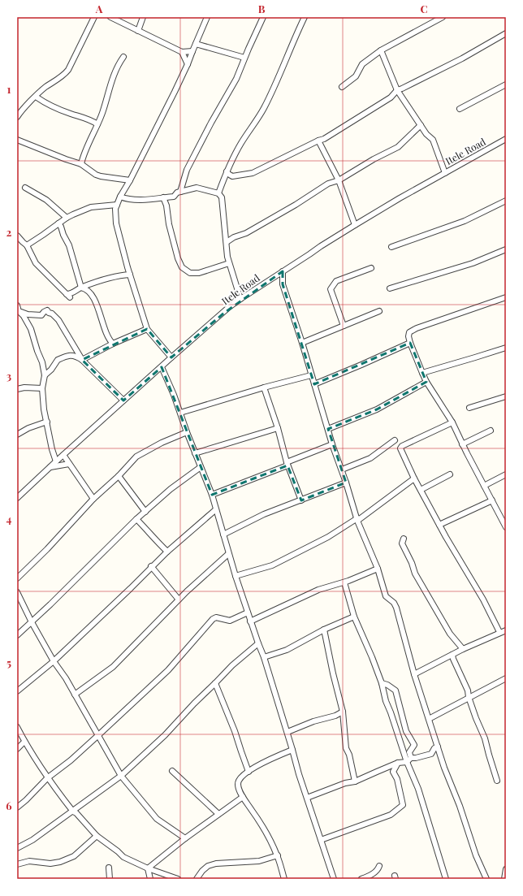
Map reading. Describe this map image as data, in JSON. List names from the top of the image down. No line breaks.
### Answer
{"streets":{"street":["Itele Road"]},"grid":{"columns":["A","B","C"],"rows":["1","2","3","4","5","6"]}}
